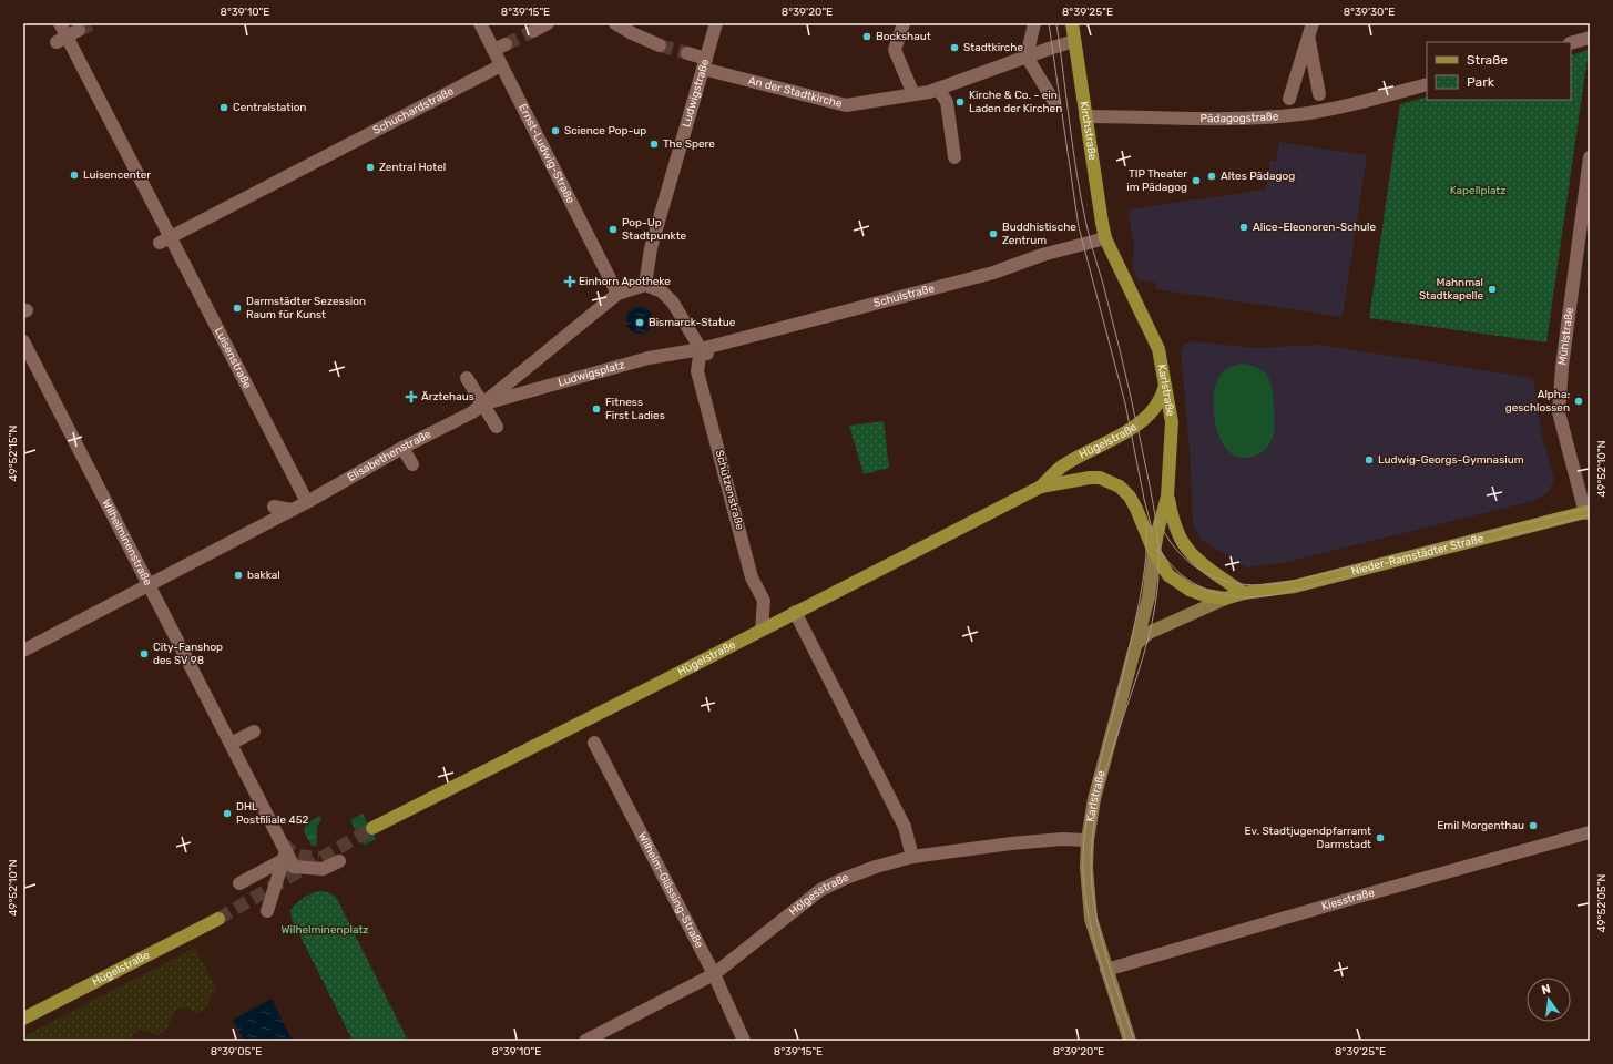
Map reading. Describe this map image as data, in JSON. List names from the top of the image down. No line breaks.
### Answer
{"streets":{"main road":["Kirchstraße","Karlstraße","Hügelstraße","Nieder-Ramstädter Straße"],"street":["An der Stadtkirche","Ludwigstraße","Schuchardstraße","Pädagogstraße","Ernst-Ludwig-Straße","Schulstraße","Mühlstraße","Luisenstraße","Ludwigsplatz","Elisabethenstraße","Schützenstraße","Wilhelminenstraße","Wilhelm-Glässing-Straße","Hölgesstraße","Kiesstraße"]},"crossings":[["An der Stadtkirche","Ludwigstraße"],["An der Stadtkirche","Kirchstraße"],["Ludwigstraße","Ludwigsplatz"],["Schuchardstraße","Ernst-Ludwig-Straße"],["Schuchardstraße","Luisenstraße"],["Pädagogstraße","Kirchstraße"],["Kirchstraße","Schulstraße"],["Kirchstraße","Karlstraße"],["Ernst-Ludwig-Straße","Ludwigsplatz"],["Schulstraße","Ludwigsplatz"],["Schulstraße","Karlstraße"],["Schulstraße","Schützenstraße"],["Mühlstraße","Nieder-Ramstädter Straße"],["Luisenstraße","Elisabethenstraße"],["Ludwigsplatz","Elisabethenstraße"],["Ludwigsplatz","Schützenstraße"],["Karlstraße","Hügelstraße"],["Karlstraße","Nieder-Ramstädter Straße"],["Karlstraße","Hölgesstraße"],["Karlstraße","Kiesstraße"],["Hügelstraße","Schützenstraße"],["Elisabethenstraße","Wilhelminenstraße"],["Wilhelm-Glässing-Straße","Hölgesstraße"]],"parks":["Kapellplatz","Wilhelminenplatz"],"places":{"other":["Bockshaut","Stadtkirche","Kirche & Co. - ein Laden der Kirchen","Centralstation","Science Pop-up","The Spere","Zentral Hotel","Luisencenter","Altes Pädagog","TIP Theater im Pädagog","Alice-Eleonoren-Schule","Pop-Up Stadtpunkte","Buddhistische Zentrum","Mahnmal Stadtkapelle","Darmstädter Sezession Raum für Kunst","Bismarck-Statue","Alpha: geschlossen","Fitness First Ladies","Ludwig-Georgs-Gymnasium","bakkal","City-Fanshop des SV 98","DHL Postfiliale 452","Emil Morgenthau","Ev. Stadtjugendpfarramt Darmstadt"],"health":["Einhorn Apotheke","Ärztehaus"]},"legend":["Straße","Park"],"north":"top","coordinates":["8°39'10\"E","8°39'15\"E","8°39'20\"E","8°39'25\"E","8°39'30\"E","49°52'15\"N","49°52'10\"N","49°52'05\"N","8°39'05\"E"]}
